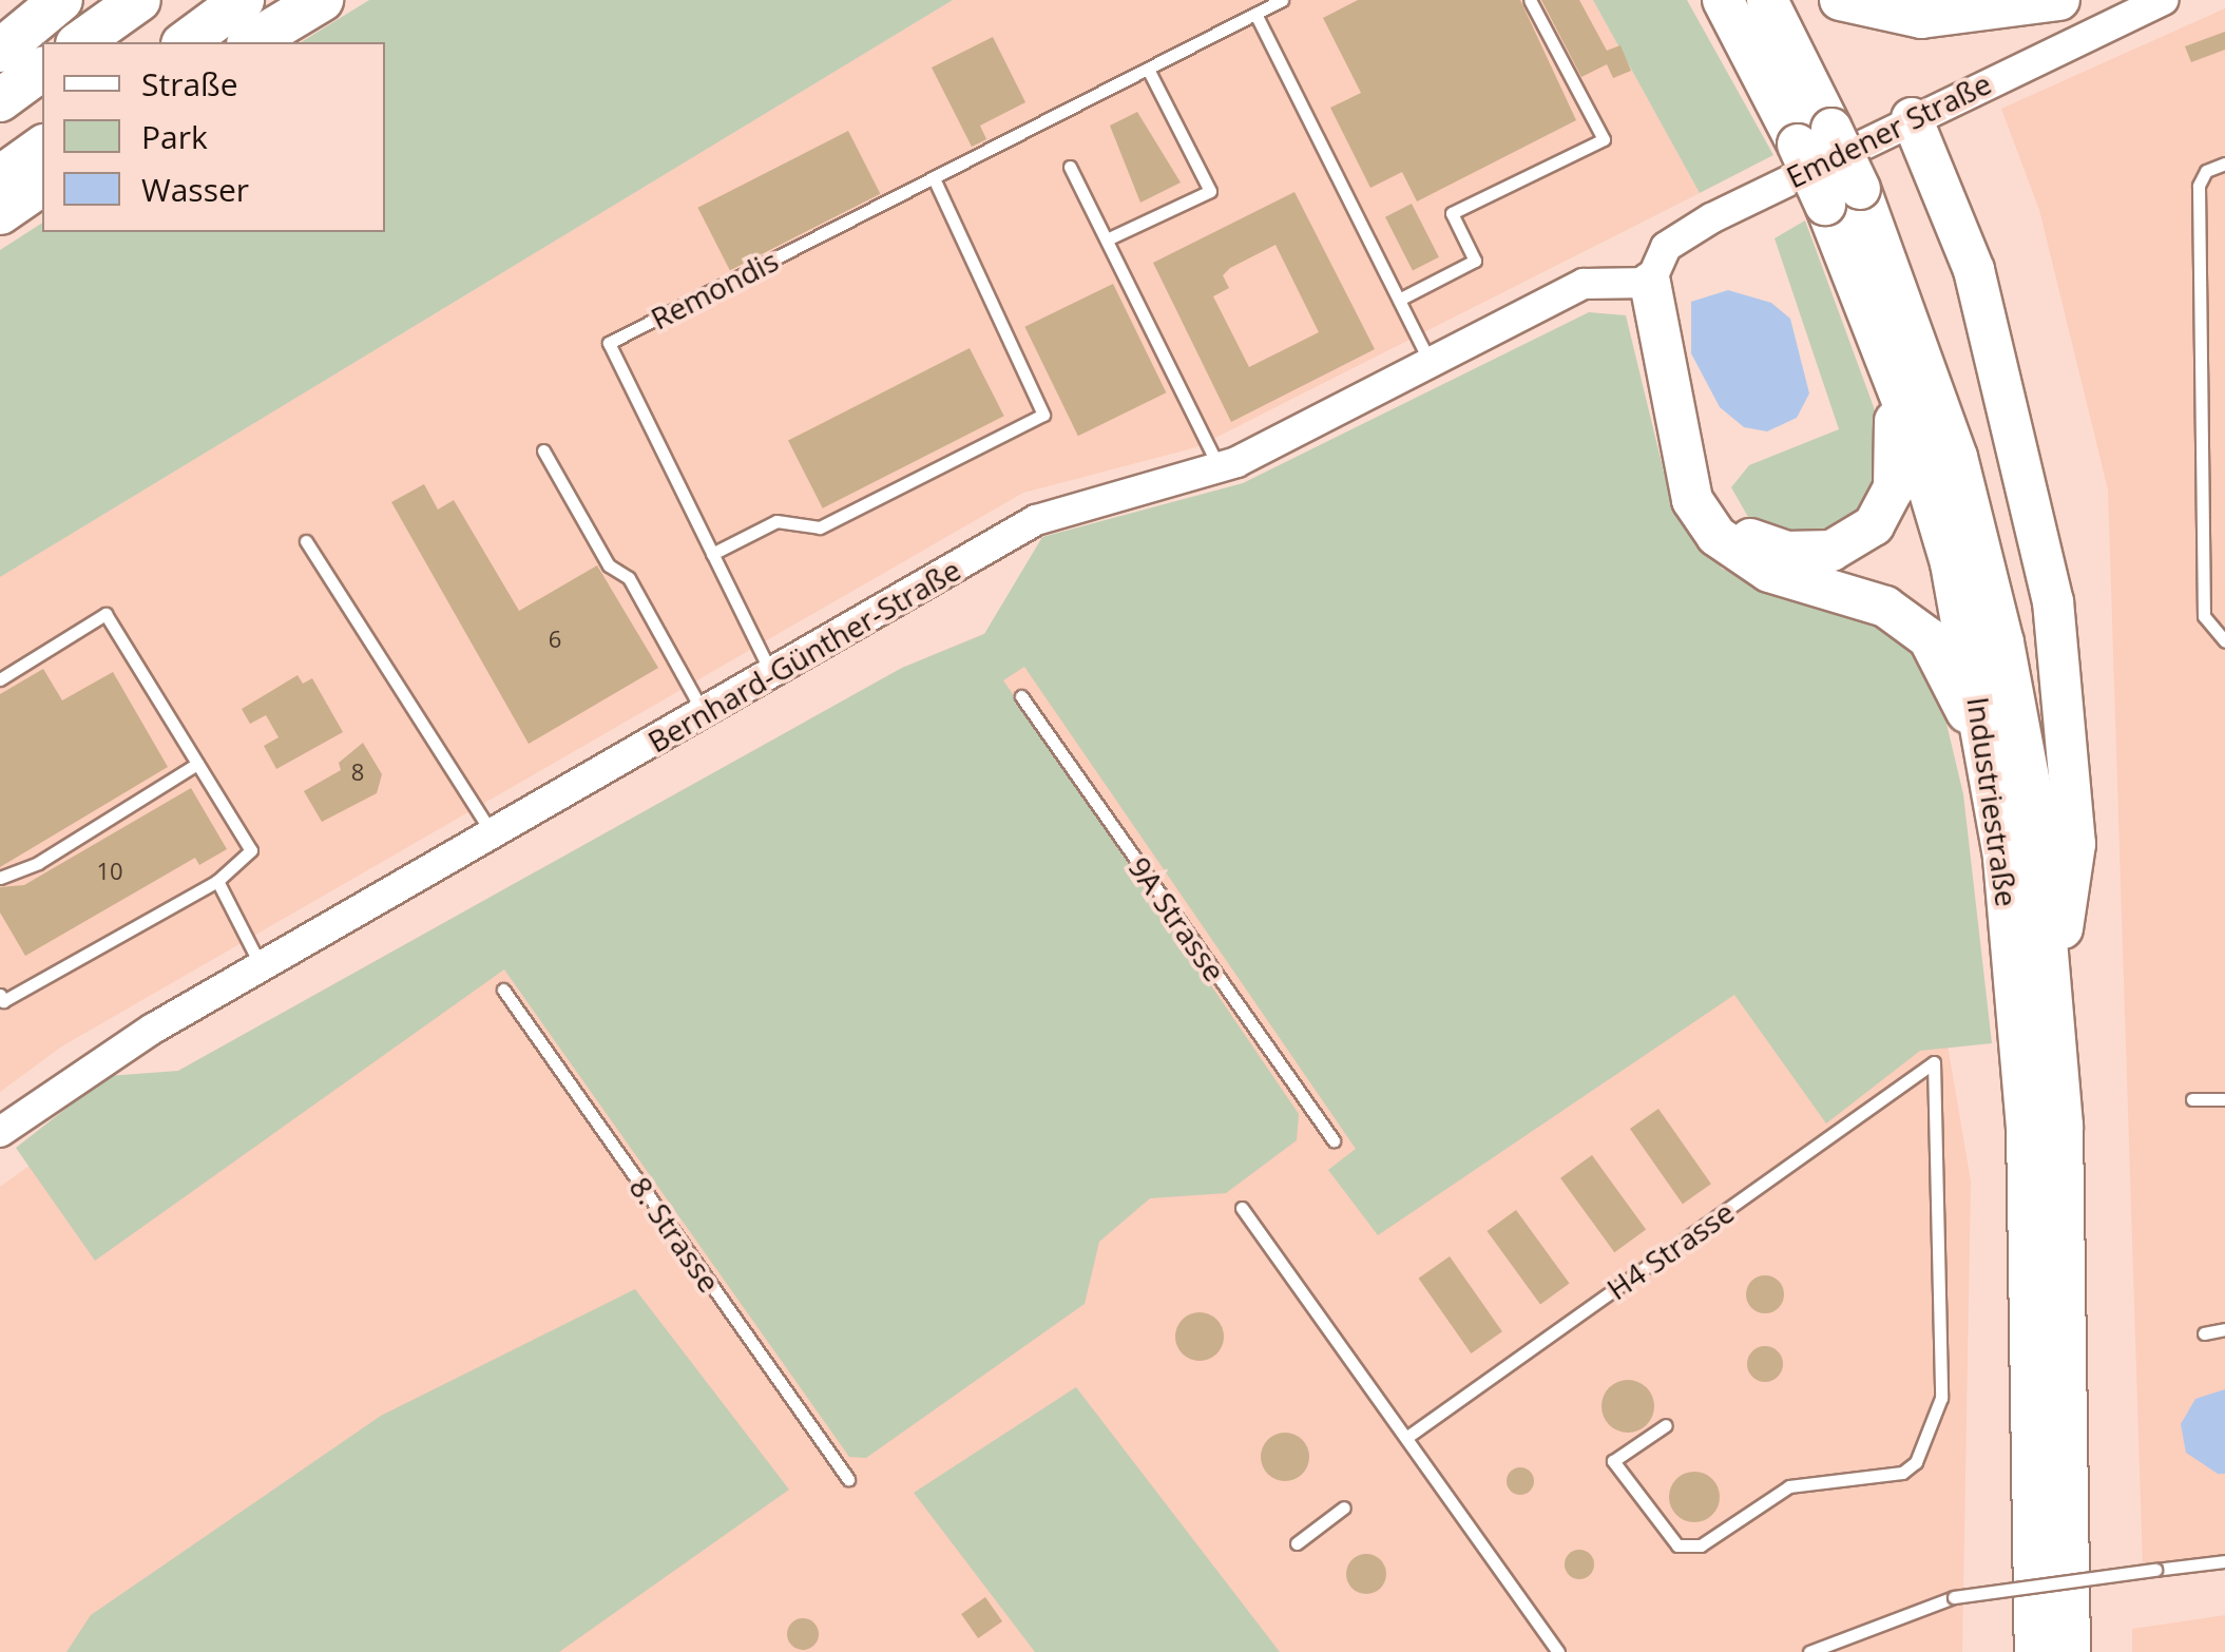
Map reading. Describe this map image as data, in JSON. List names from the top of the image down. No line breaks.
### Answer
{"streets":{"highway":["Industriestraße"],"street":["Emdener Straße","Bernhard-Günther-Straße"],"lane":["Remondis","9A Strasse","8. Strasse","H4 Strasse"]},"crossings":[["Emdener Straße","Bernhard-Günther-Straße"],["Remondis","Bernhard-Günther-Straße"]],"house_numbers":["6","8","10"],"legend":["Straße","Park","Wasser"]}
